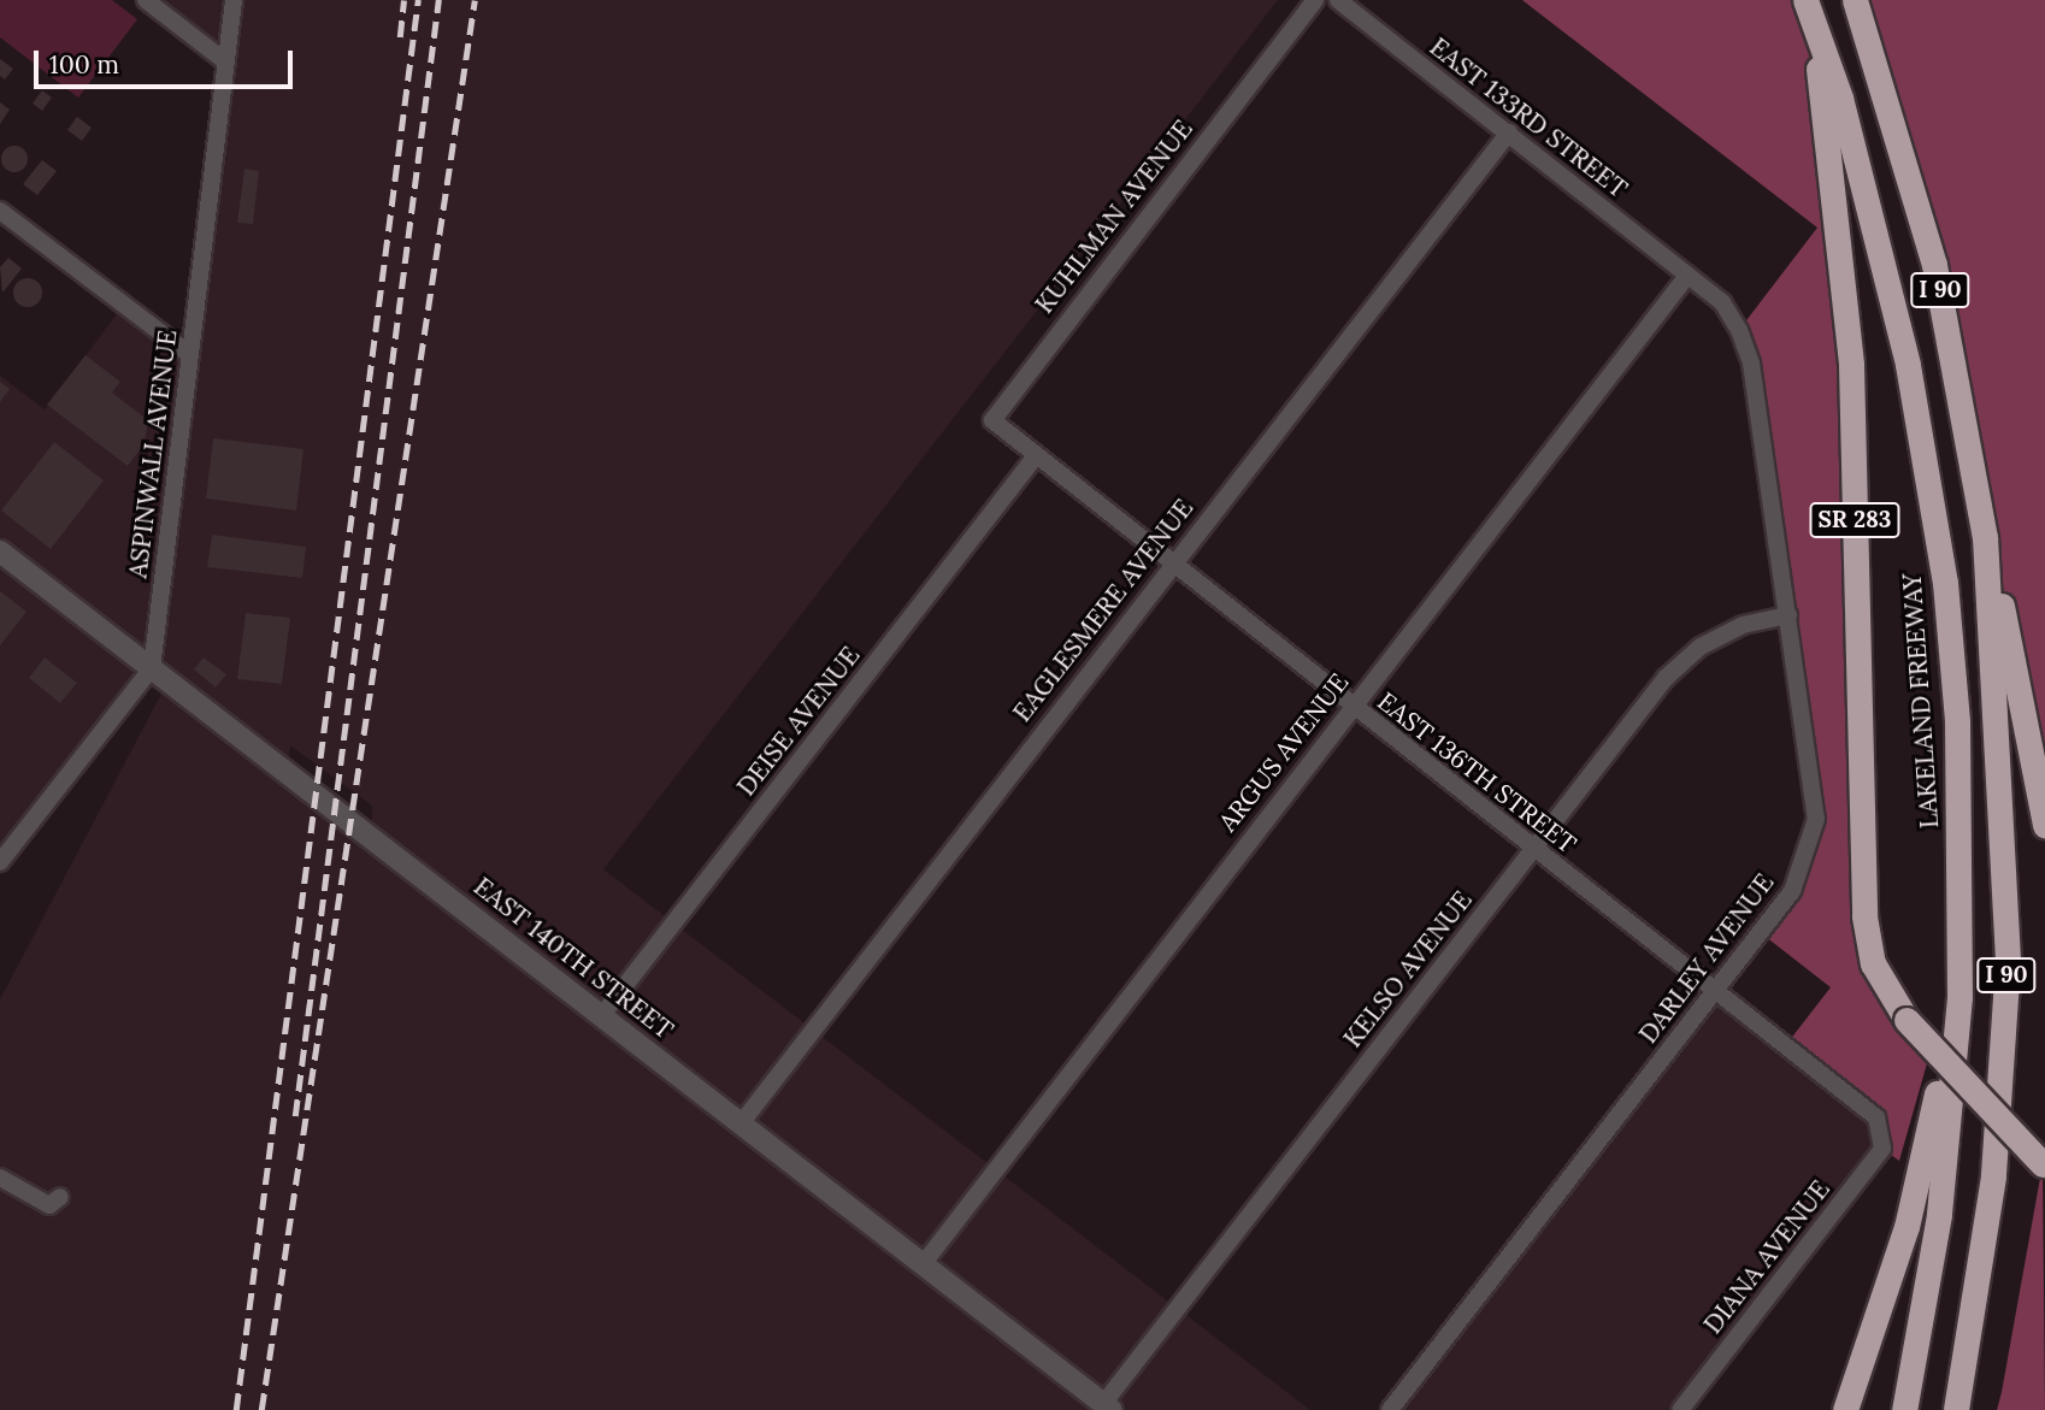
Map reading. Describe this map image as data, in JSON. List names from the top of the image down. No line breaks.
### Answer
{"streets":{"highway":["I 90","SR 283","LAKELAND FREEWAY"],"street":["EAST 133RD STREET","KUHLMAN AVENUE","ASPINWALL AVENUE","EAGLESMERE AVENUE","DEISE AVENUE","ARGUS AVENUE","EAST 136TH STREET","EAST 140TH STREET","DARLEY AVENUE","KELSO AVENUE","DIANA AVENUE"]},"crossings":[["EAST 133RD STREET","EAGLESMERE AVENUE"],["EAST 133RD STREET","ARGUS AVENUE"],["EAST 133RD STREET","DARLEY AVENUE"],["KUHLMAN AVENUE","DEISE AVENUE"],["KUHLMAN AVENUE","EAST 136TH STREET"],["ASPINWALL AVENUE","EAST 140TH STREET"],["SR 283","LAKELAND FREEWAY"],["EAGLESMERE AVENUE","EAST 136TH STREET"],["EAGLESMERE AVENUE","EAST 140TH STREET"],["DEISE AVENUE","EAST 136TH STREET"],["DEISE AVENUE","EAST 140TH STREET"],["ARGUS AVENUE","EAST 136TH STREET"],["ARGUS AVENUE","EAST 140TH STREET"],["ARGUS AVENUE","DARLEY AVENUE"],["EAST 136TH STREET","DARLEY AVENUE"],["EAST 136TH STREET","KELSO AVENUE"],["EAST 136TH STREET","DIANA AVENUE"],["EAST 140TH STREET","KELSO AVENUE"],["DARLEY AVENUE","KELSO AVENUE"]],"scale_bar":"100 m"}
